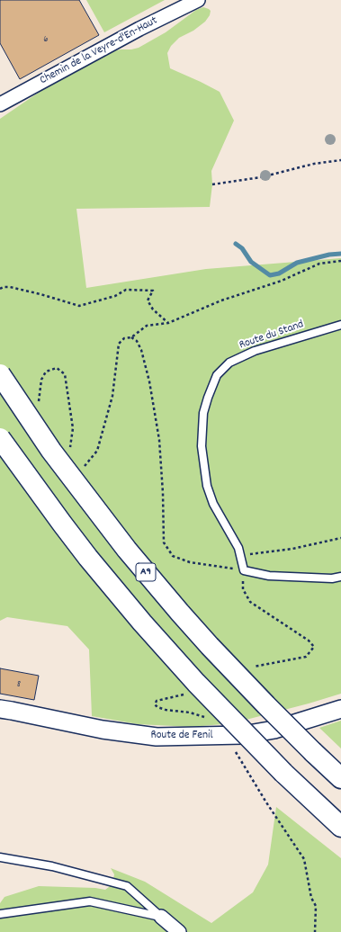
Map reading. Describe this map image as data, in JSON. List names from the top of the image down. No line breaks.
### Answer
{"streets":{"highway":["A9"],"street":["Chemin de la Veyre-d'En-Haut","Route de Fenil"],"lane":["Route du Stand"]},"house_numbers":["6","8"]}
